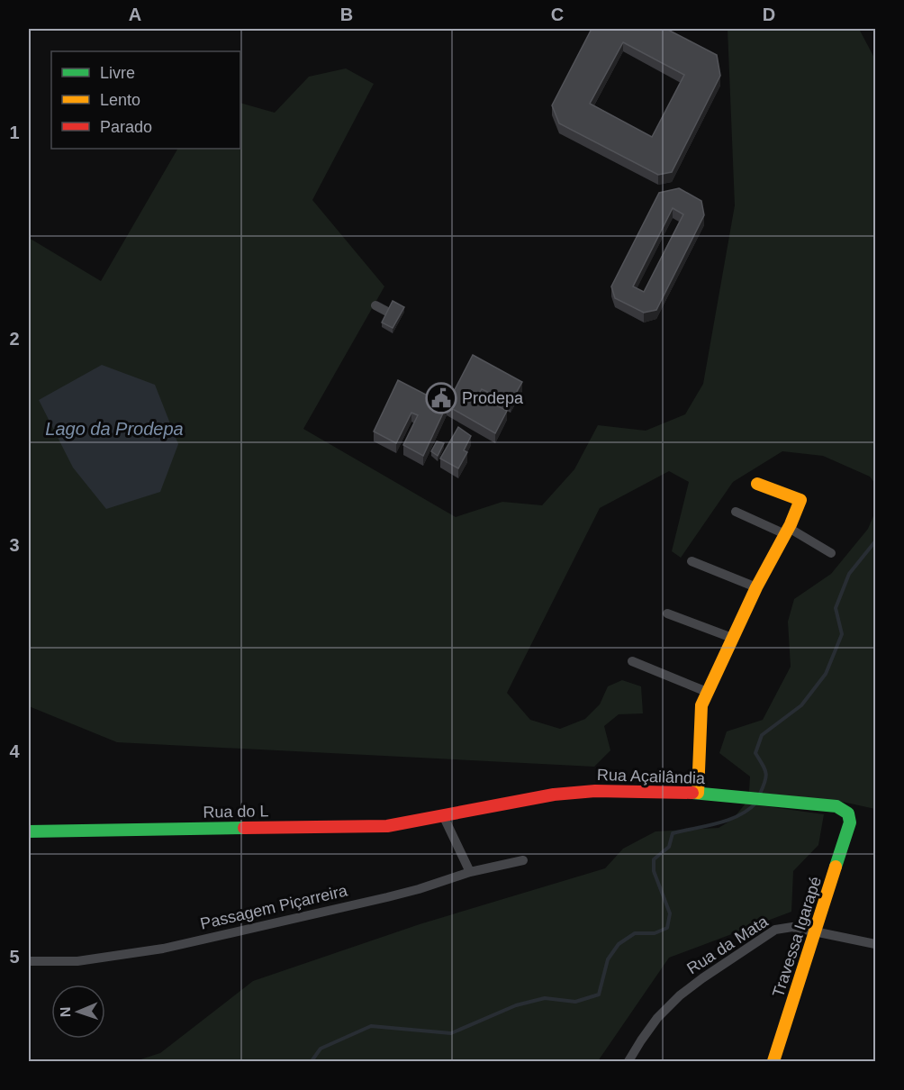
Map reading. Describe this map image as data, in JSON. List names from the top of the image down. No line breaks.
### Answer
{"streets":{"street":["Rua Açailândia","Rua do L","Passagem Piçarreira","Travessa Igarapé","Rua da Mata"]},"crossings":[["Rua Açailândia","Rua do L"],["Rua Açailândia","Travessa Igarapé"],["Travessa Igarapé","Rua da Mata"]],"water":["Lago da Prodepa"],"places":{"public building":["Prodepa"]},"legend":["Livre","Lento","Parado"],"north":"left","grid":{"columns":["A","B","C","D"],"rows":["1","2","3","4","5"]}}
